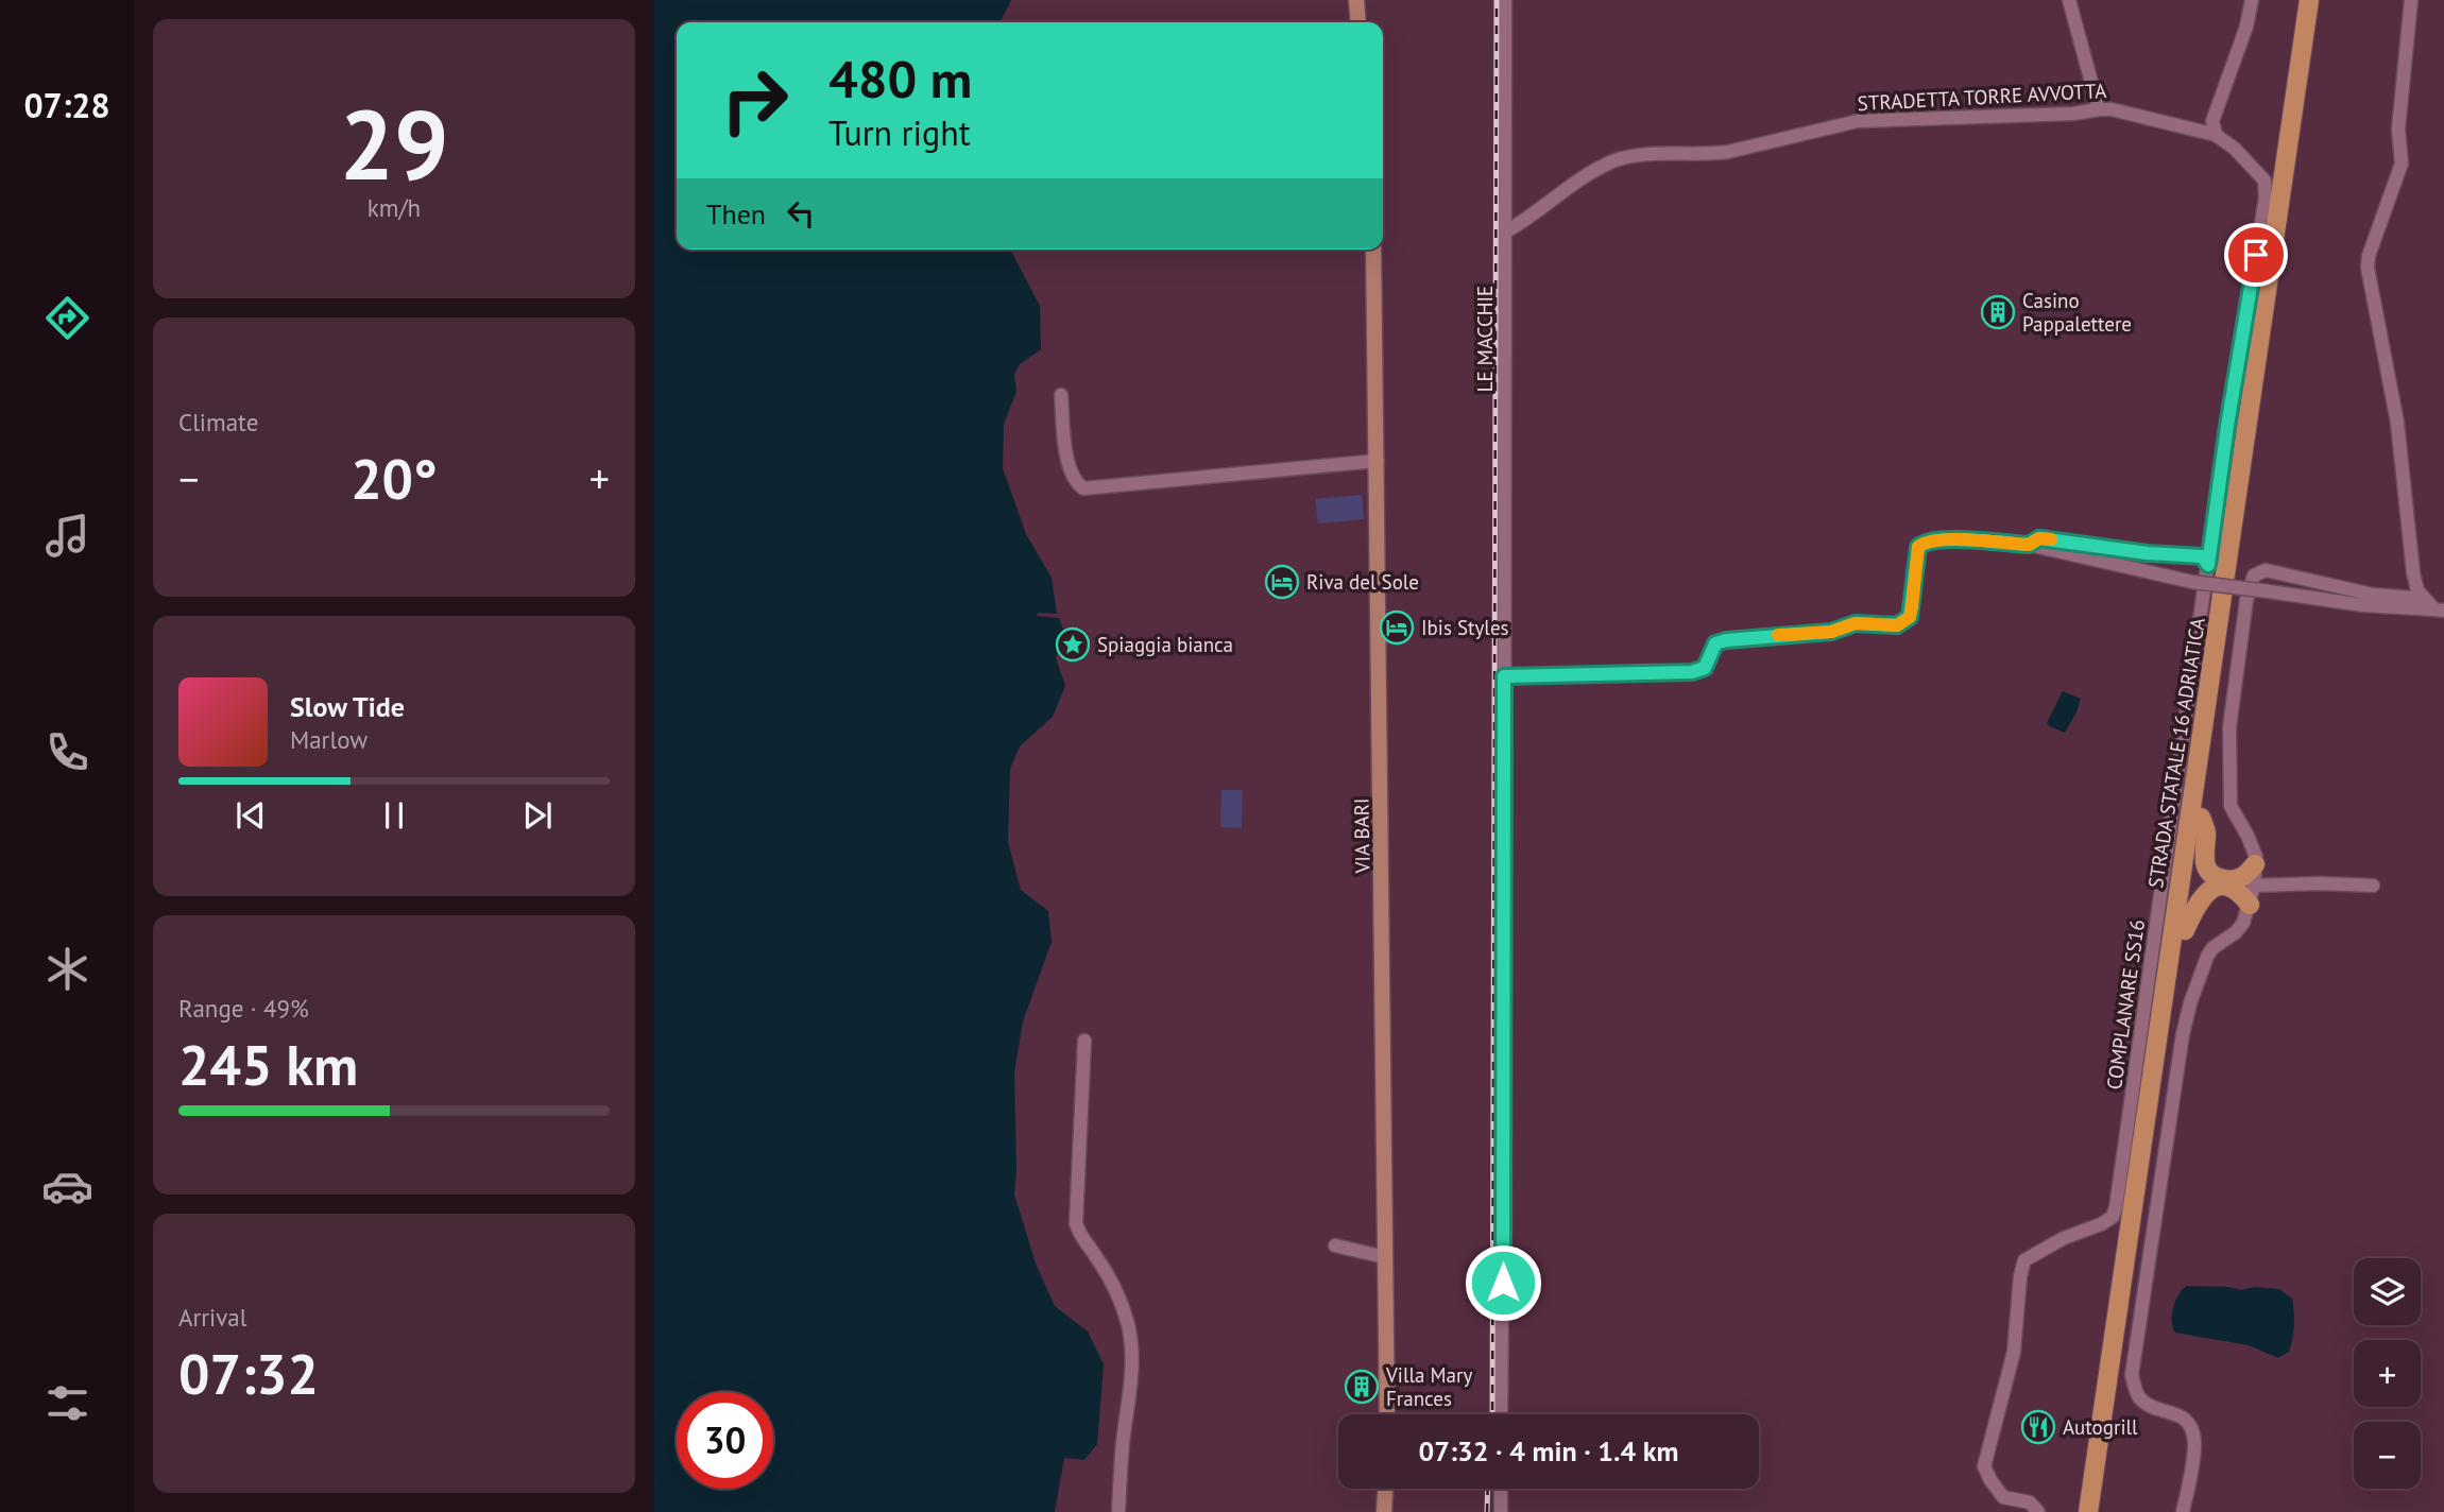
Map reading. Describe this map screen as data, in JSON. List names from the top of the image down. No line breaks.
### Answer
{"streets":{"highway":["STRADA STATALE 16 ADRIATICA"],"main road":["VIA BARI"],"street":["STRADETTA TORRE AVVOTTA","LE MACCHIE","COMPLANARE SS16"]},"crossings":[["STRADETTA TORRE AVVOTTA","LE MACCHIE"],["STRADETTA TORRE AVVOTTA","COMPLANARE SS16"]],"places":{"building":["Casino Pappalettere","Villa Mary Frances"],"hotel":["Riva del Sole","Ibis Styles"],"place":["Spiaggia bianca"],"restaurant":["Autogrill"]},"page":{"tabs":"07:28","tile":[["29","km/h"],"Climate",["Range · 49%","245 km"],["Arrival","07:32"]],"turn":["480 m","Turn right"],"then":"Then","heat":["−","20°","+"],"song":["Slow Tide","Marlow"],"map_buttons":["+","−"],"limit":"30","trip":"07:32 · 4 min · 1.4 km"}}
